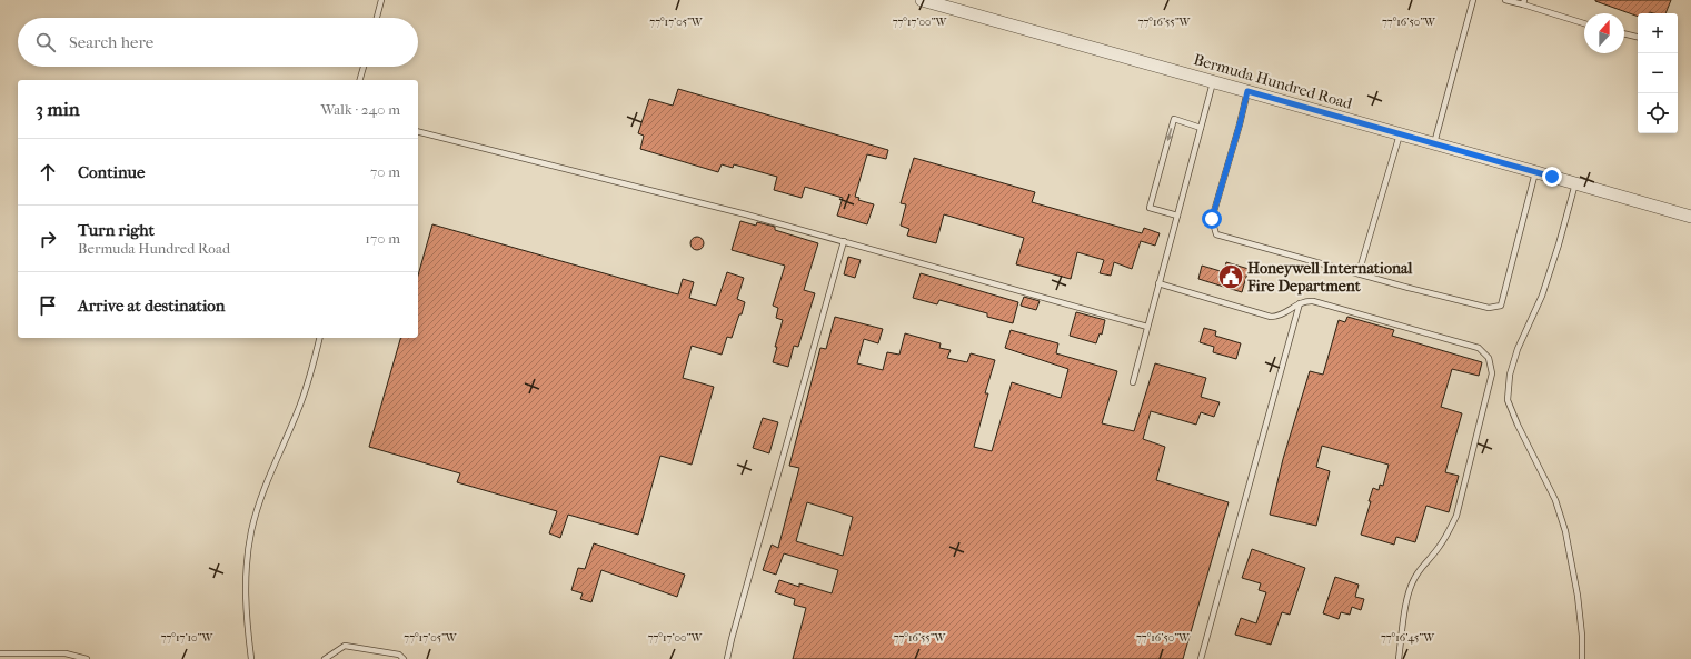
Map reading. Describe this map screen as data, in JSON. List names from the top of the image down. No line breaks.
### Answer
{"streets":{"street":["Bermuda Hundred Road"]},"places":{"public building":["Honeywell International Fire Department"]},"north":"top","page":{"map_buttons":["+","−"],"search":"Search here","heading":["3 min","Walk · 240 m"],"list":[["Continue","70 m"],["Turn right","Bermuda Hundred Road","170 m"],"Arrive at destination"]},"coordinates":["77°17'05\"W","77°17'00\"W","77°16'55\"W","77°16'50\"W","77°17'10\"W","77°16'45\"W"]}
